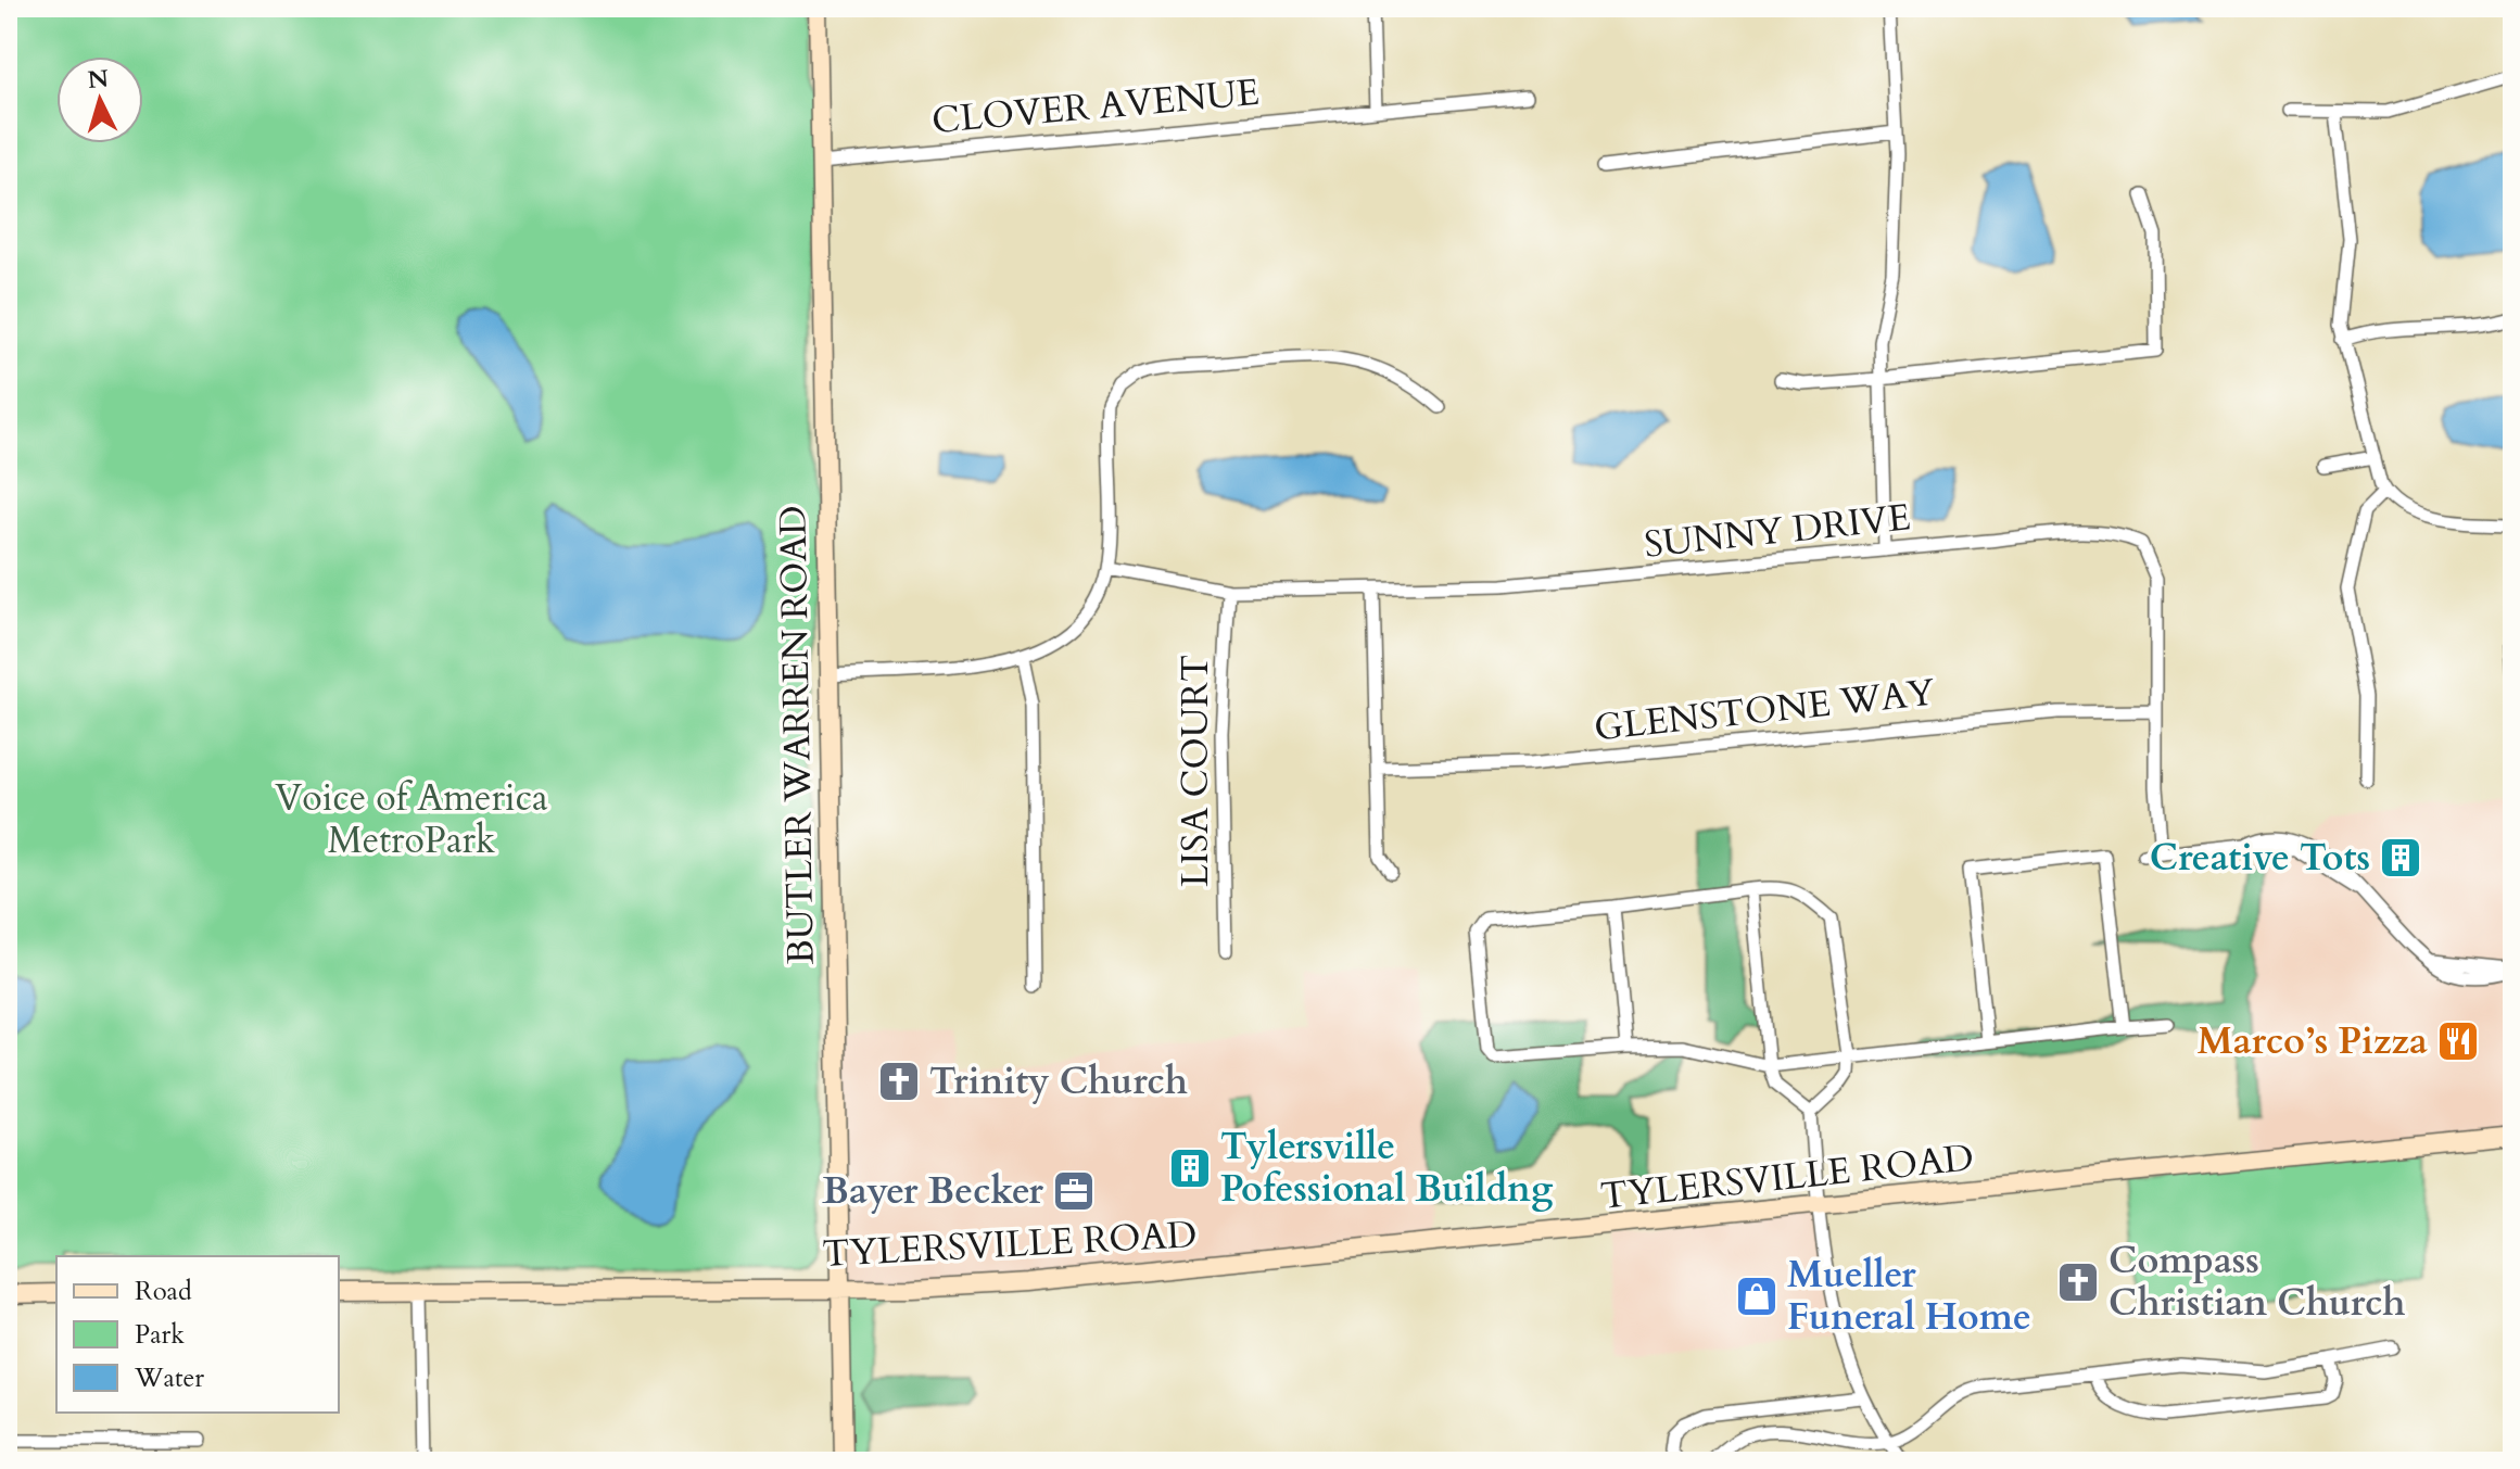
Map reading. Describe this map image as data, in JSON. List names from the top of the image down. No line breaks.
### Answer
{"streets":{"main road":["BUTLER WARREN ROAD","TYLERSVILLE ROAD"],"street":["CLOVER AVENUE","SUNNY DRIVE","GLENSTONE WAY","LISA COURT"]},"crossings":[["CLOVER AVENUE","BUTLER WARREN ROAD"],["SUNNY DRIVE","GLENSTONE WAY"],["SUNNY DRIVE","LISA COURT"],["BUTLER WARREN ROAD","TYLERSVILLE ROAD"]],"parks":["Voice of America MetroPark"],"places":{"building":["Creative Tots","Tylersville Pofessional Buildng"],"restaurant":["Marco’s Pizza"],"church":["Trinity Church","Compass Christian Church"],"office":["Bayer Becker"],"shop":["Mueller Funeral Home"]},"legend":["Road","Park","Water"],"north":"top"}
